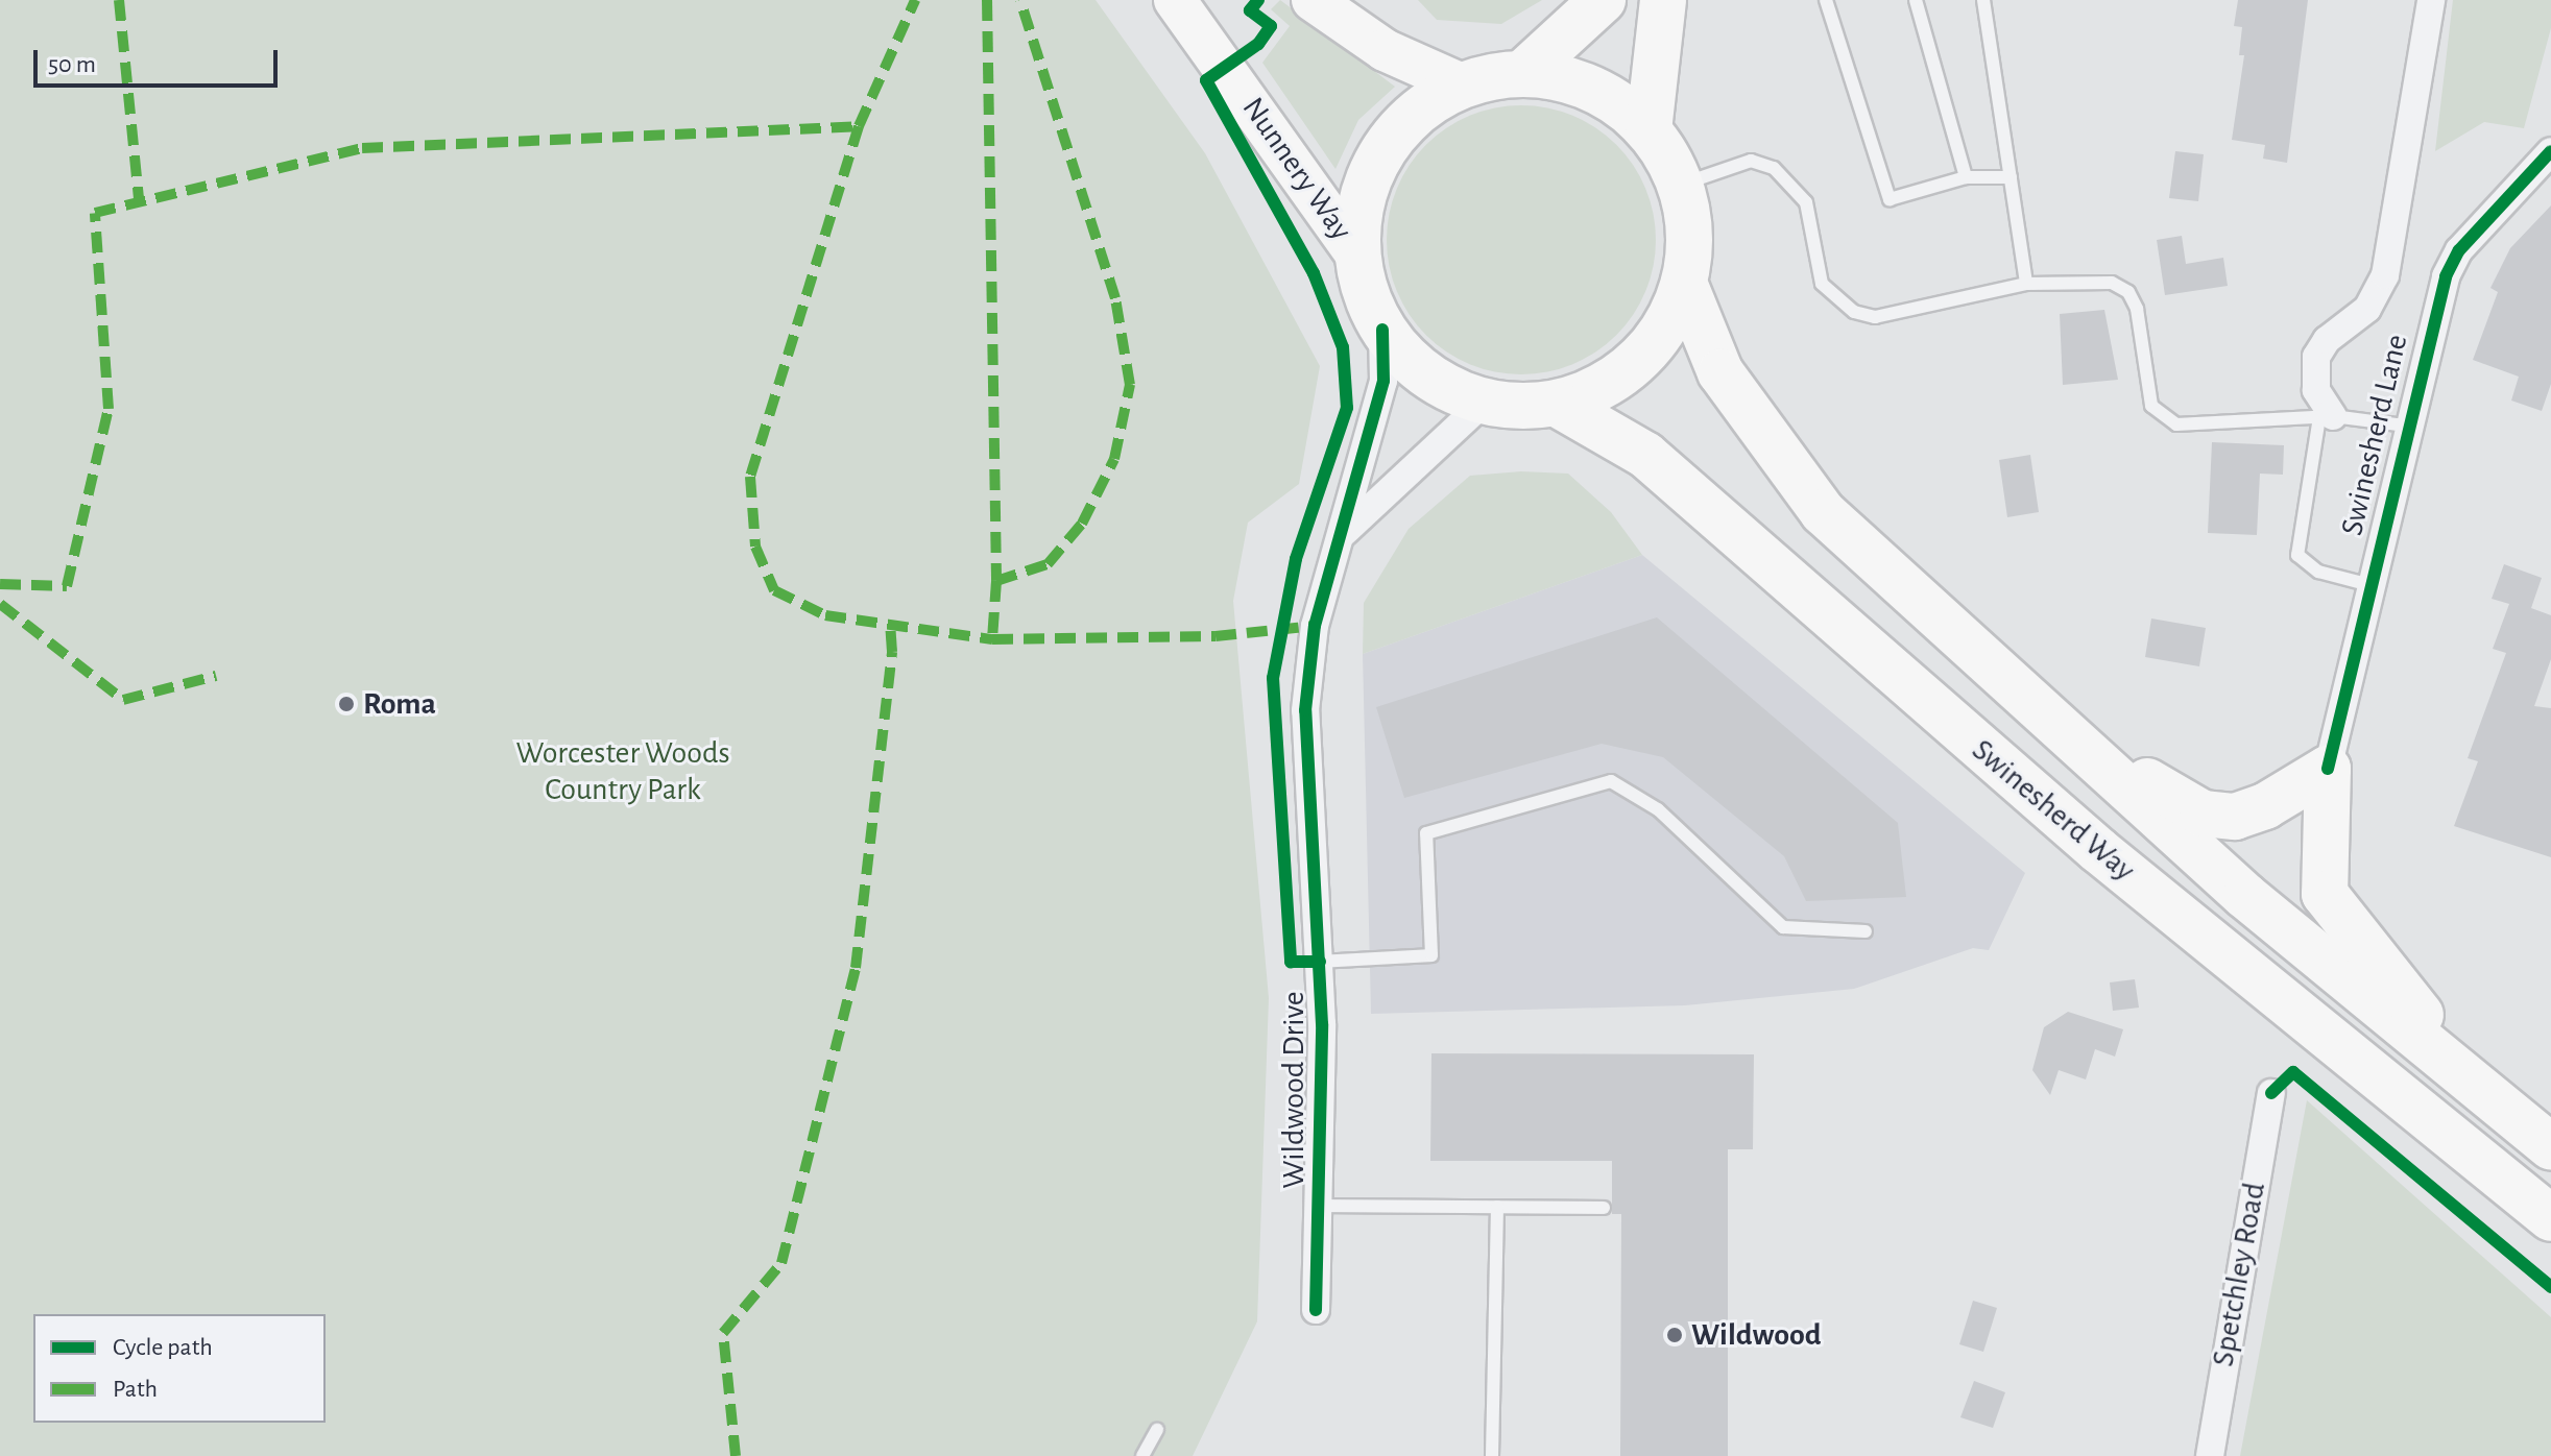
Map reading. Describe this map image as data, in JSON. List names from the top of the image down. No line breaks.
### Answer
{"streets":{"highway":["Swinesherd Way"],"main road":["Nunnery Way"],"street":["Swinesherd Lane","Wildwood Drive","Spetchley Road"]},"parks":["Worcester Woods Country Park"],"places":["Roma","Wildwood"],"legend":["Cycle path","Path"],"scale_bar":"50 m"}
